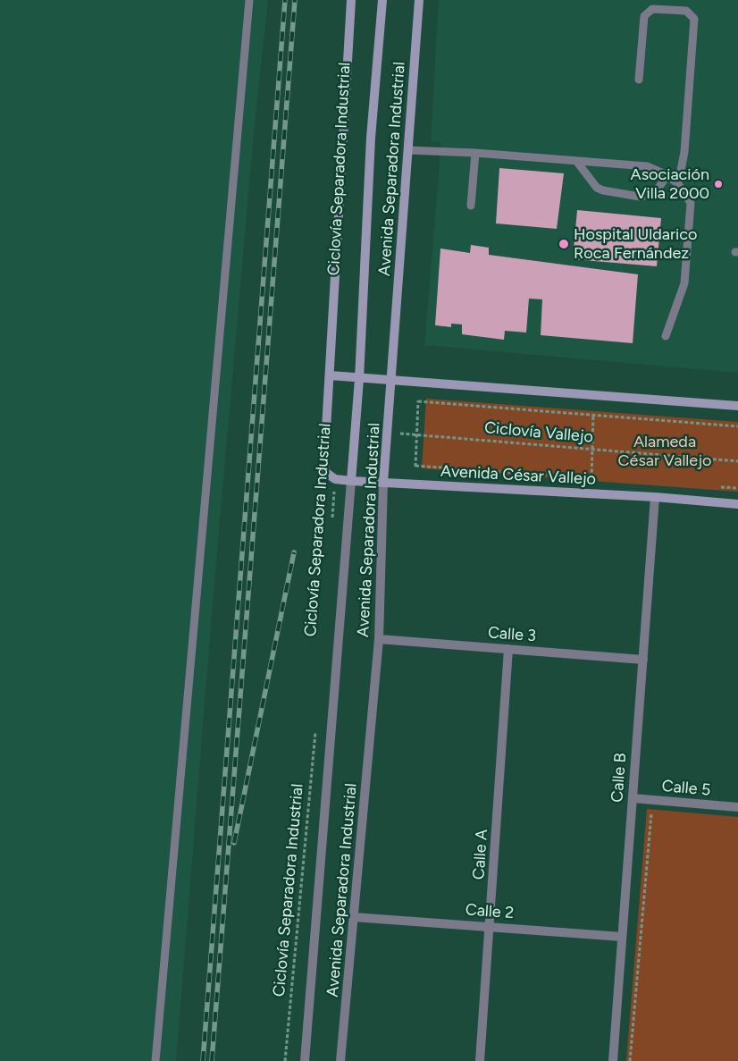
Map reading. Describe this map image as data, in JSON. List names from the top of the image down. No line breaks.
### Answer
{"streets":{"main road":["Avenida Separadora Industrial","Avenida César Vallejo"],"street":["Calle 3","Calle B","Calle 5","Calle A","Calle 2"],"path":["Ciclovía Separadora Industrial","Ciclovía Vallejo"]},"crossings":[["Ciclovía Separadora Industrial","Avenida César Vallejo"],["Avenida Separadora Industrial","Ciclovía Vallejo"],["Avenida Separadora Industrial","Avenida César Vallejo"],["Avenida Separadora Industrial","Calle 3"],["Avenida Separadora Industrial","Calle 2"],["Avenida César Vallejo","Calle B"],["Calle 3","Calle B"],["Calle 3","Calle A"],["Calle B","Calle 5"],["Calle B","Calle 2"],["Calle A","Calle 2"]],"parks":["Alameda César Vallejo"],"places":["Asociación Villa 2000","Hospital Uldarico Roca Fernández"]}
